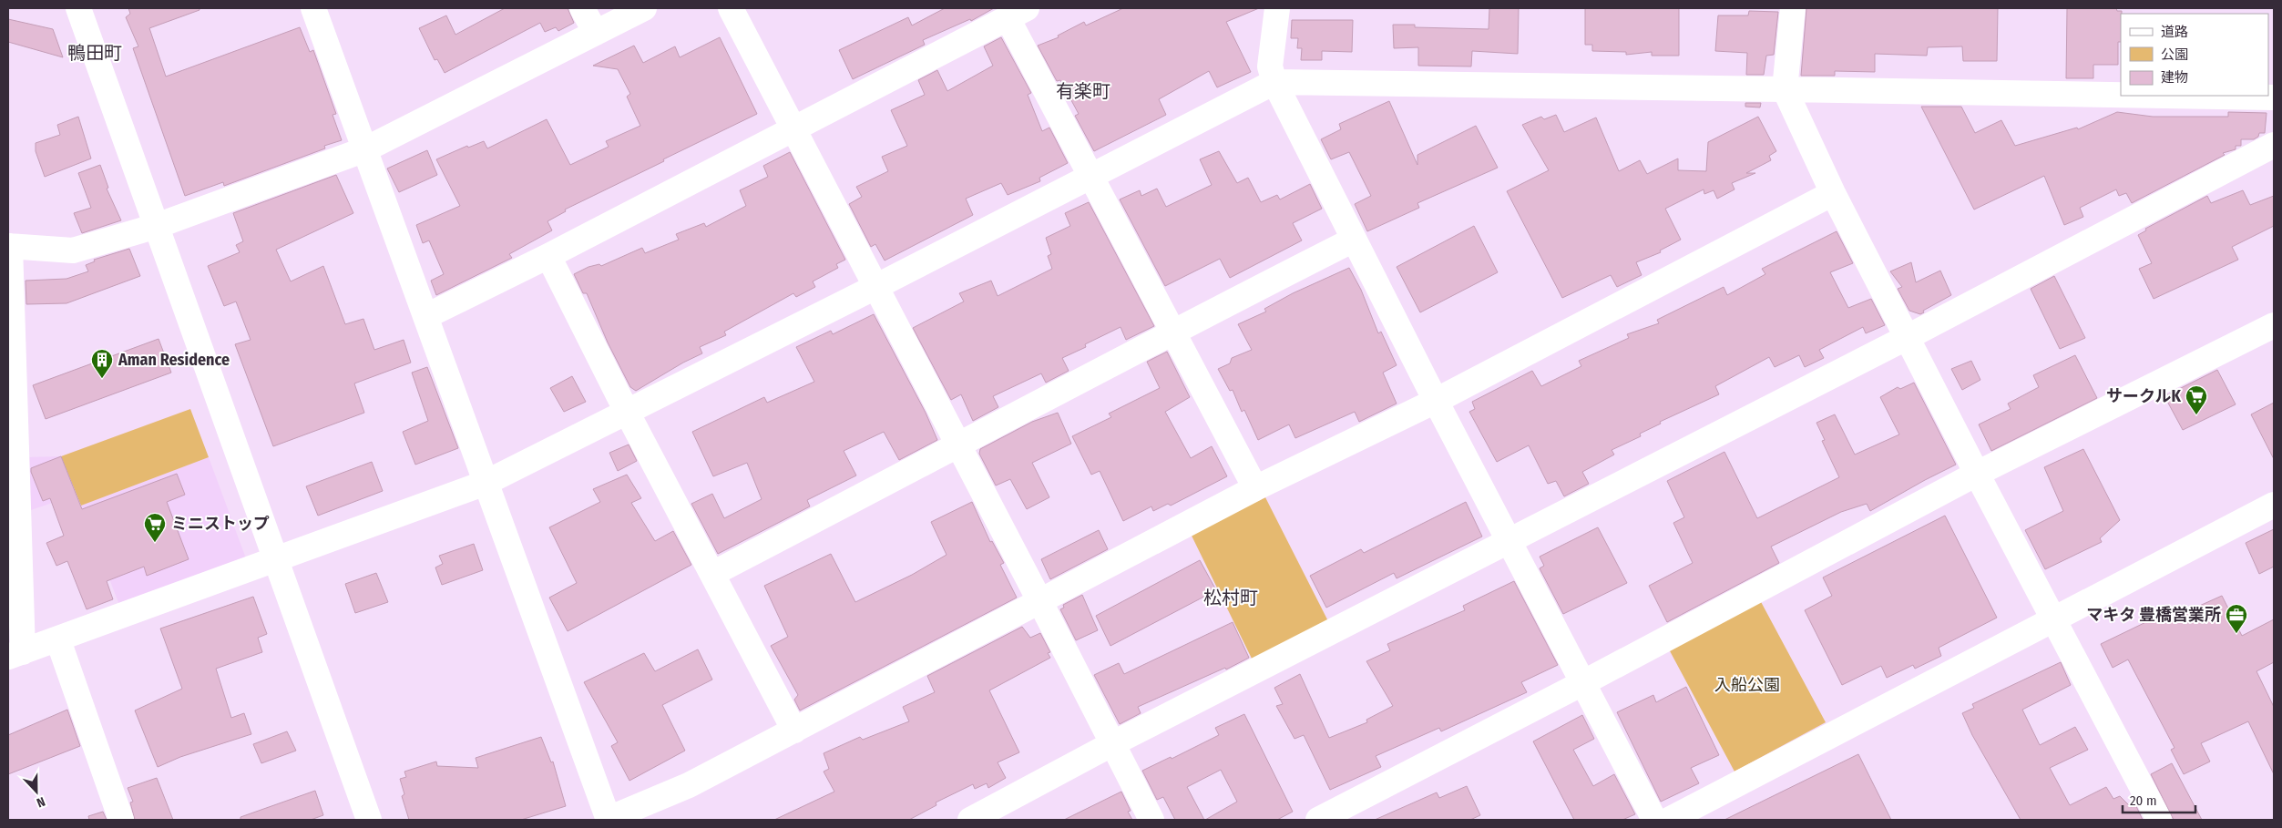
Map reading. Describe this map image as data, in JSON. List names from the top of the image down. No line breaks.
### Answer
{"districts":["鴨田町","有楽町","松村町"],"parks":["入船公園"],"places":{"building":["Aman Residence"],"supermarket":["サークルK","ミニストップ"],"office":["マキタ 豊橋営業所"]},"legend":["道路","公園","建物"],"scale_bar":"20 m","north":"bottom"}
